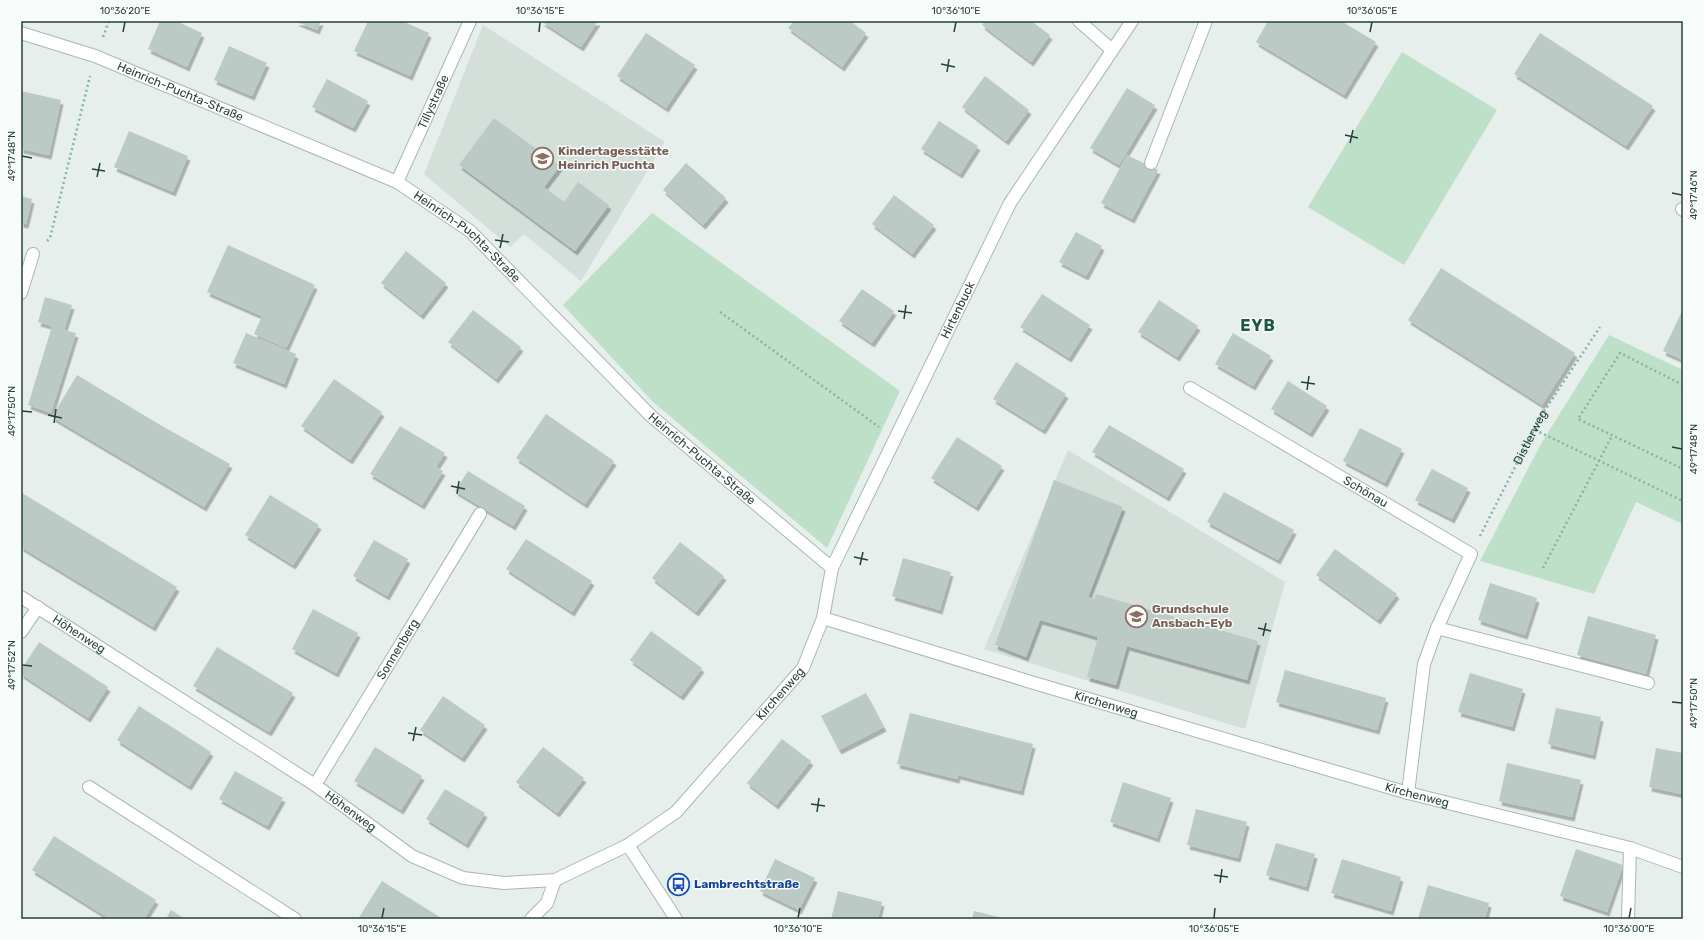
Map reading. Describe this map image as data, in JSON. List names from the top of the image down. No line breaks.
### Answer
{"streets":{"street":["Heinrich-Puchta-Straße","Tillystraße","Hirtenbuck","Schönau","Höhenweg","Sonnenberg","Kirchenweg"],"path":["Distlerweg"]},"crossings":[["Heinrich-Puchta-Straße","Tillystraße"],["Heinrich-Puchta-Straße","Hirtenbuck"],["Hirtenbuck","Kirchenweg"],["Distlerweg","Schönau"],["Höhenweg","Sonnenberg"],["Höhenweg","Kirchenweg"]],"districts":["EYB"],"places":{"school or university":["Kindertagesstätte Heinrich Puchta","Grundschule Ansbach-Eyb"],"bus stop":["Lambrechtstraße"]},"coordinates":["10°36'20\"E","10°36'15\"E","10°36'10\"E","10°36'05\"E","49°17'48\"N","49°17'46\"N","49°17'50\"N","49°17'52\"N","10°36'00\"E"]}
